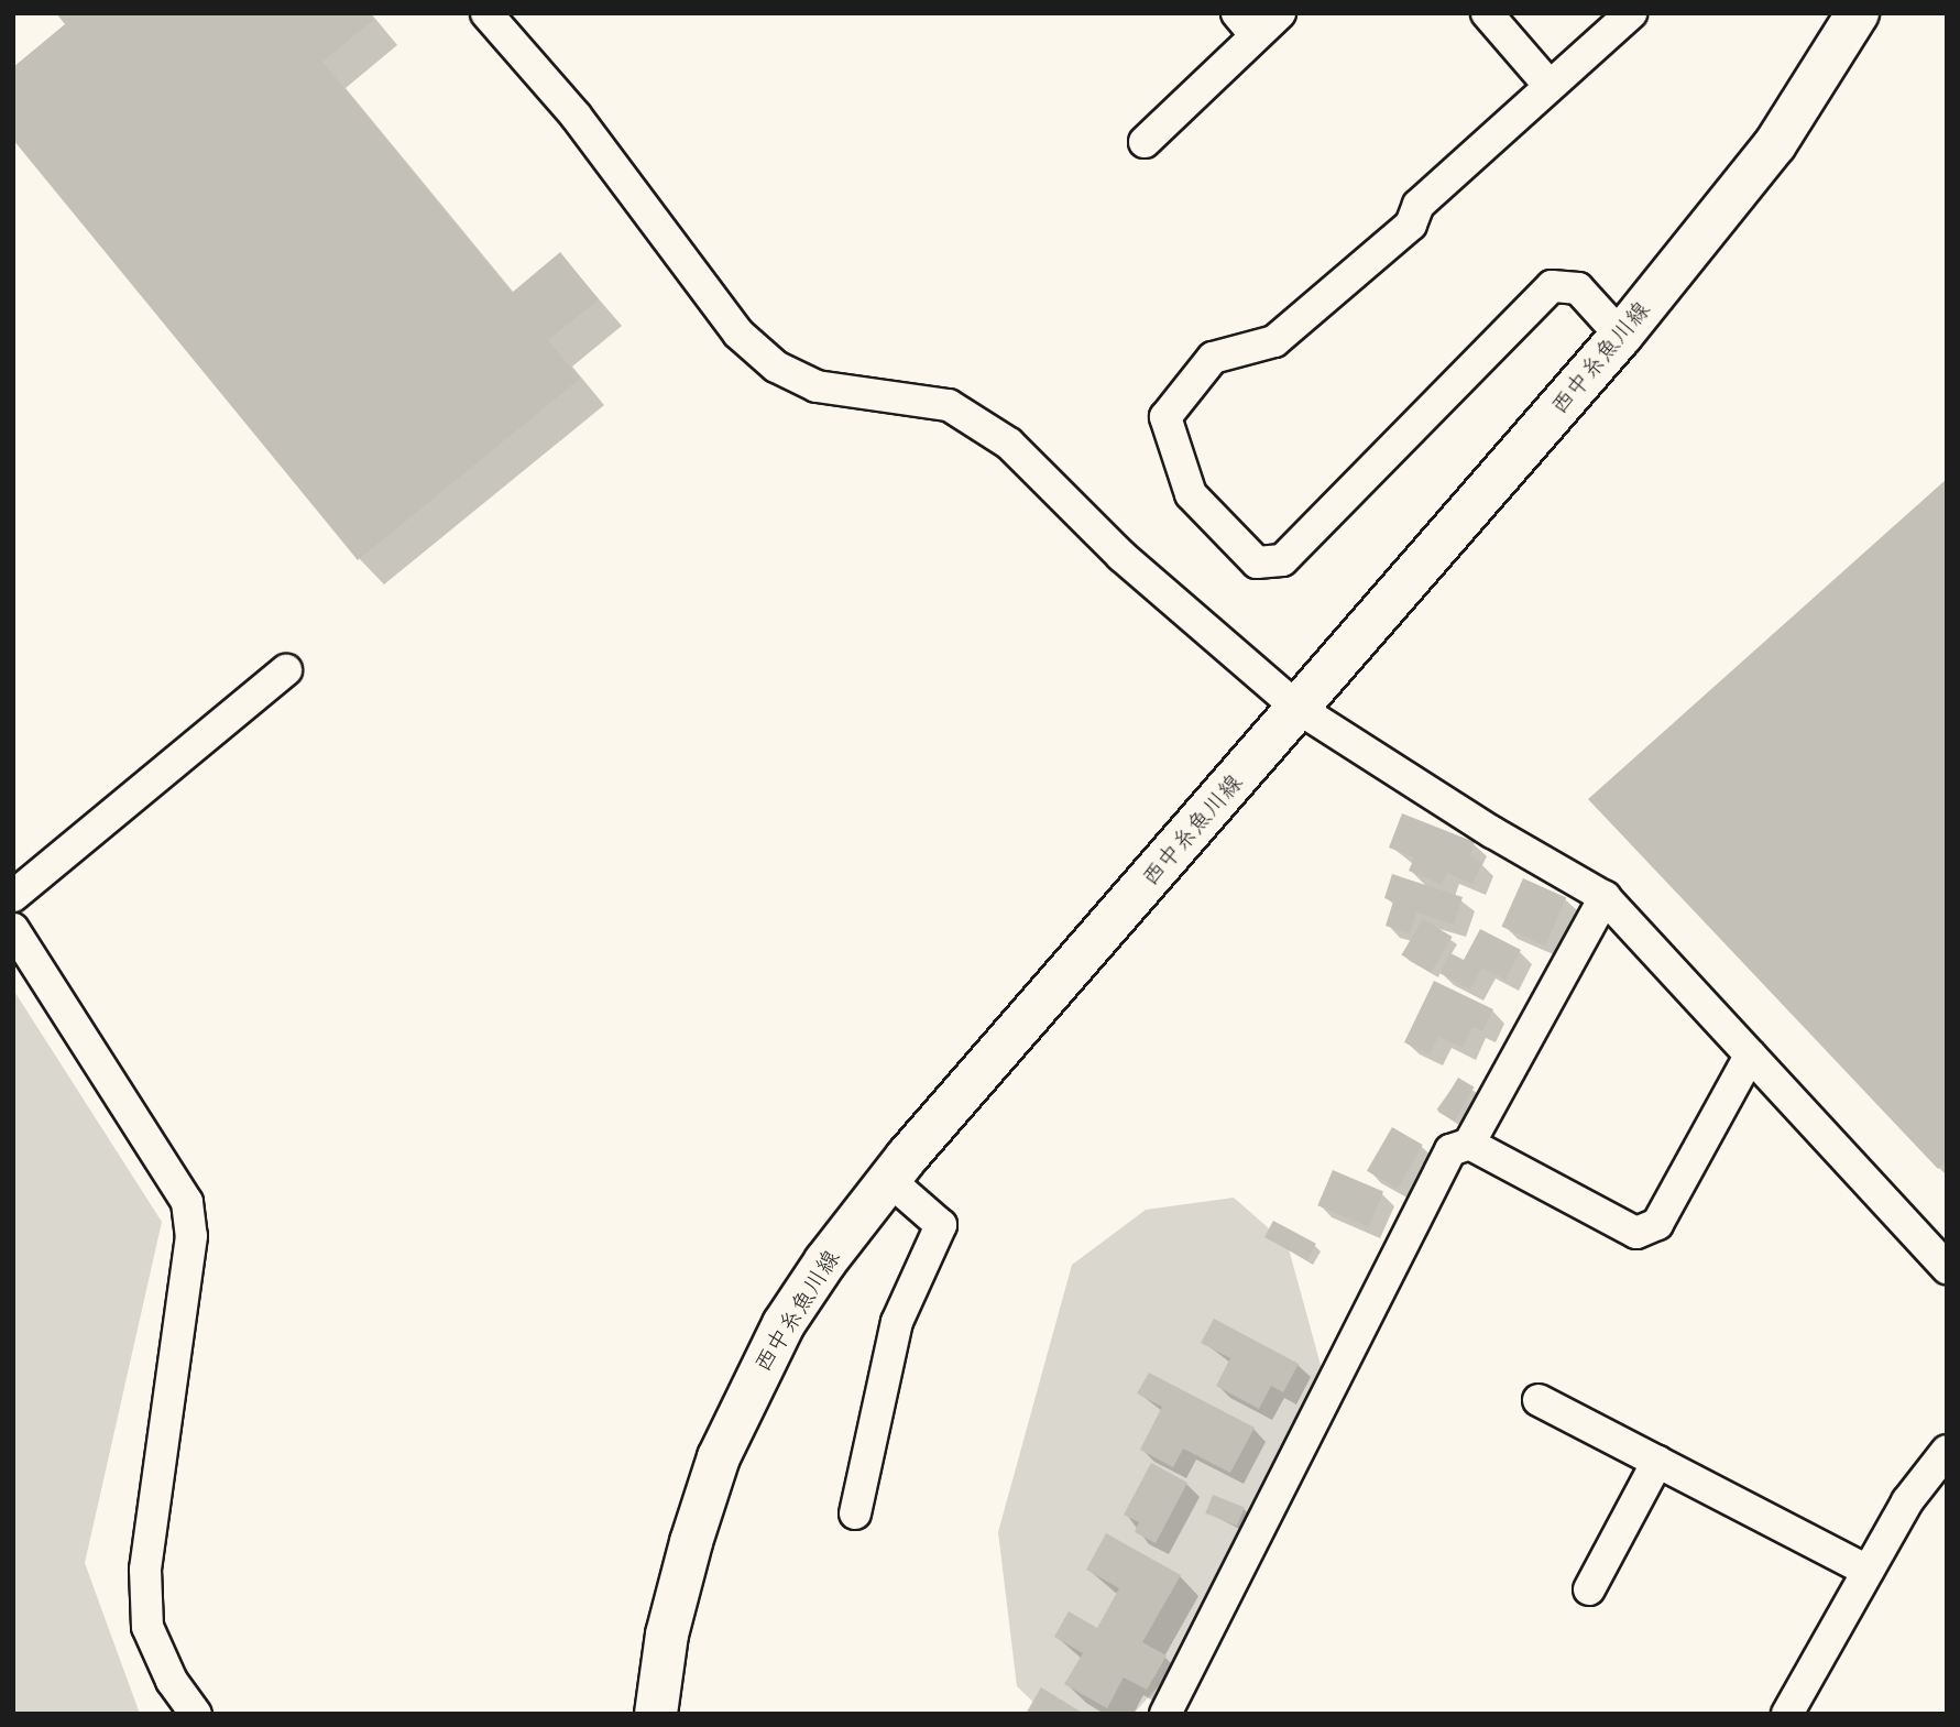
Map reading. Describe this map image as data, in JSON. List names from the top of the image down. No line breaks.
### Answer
{"streets":{"main road":["西中糸魚川線"]}}
